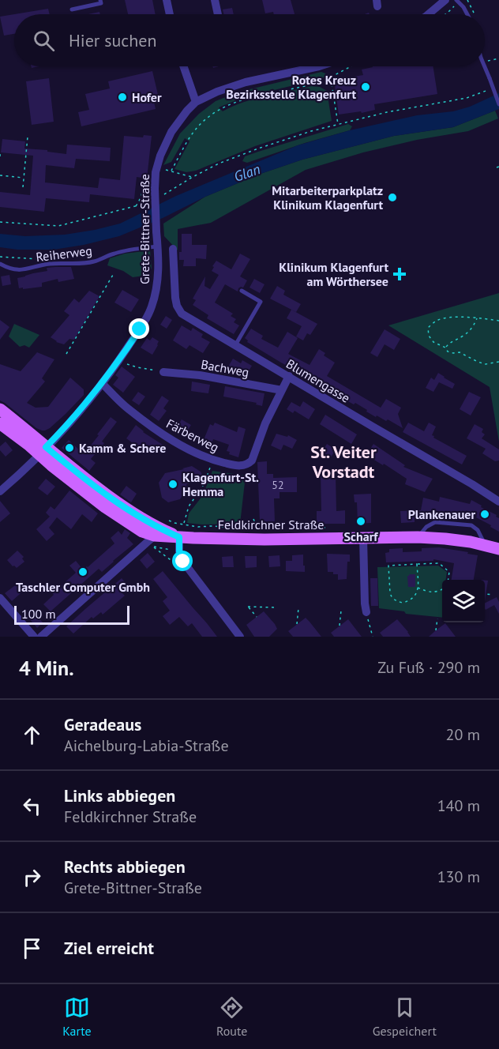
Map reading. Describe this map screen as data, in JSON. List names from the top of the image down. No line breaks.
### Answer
{"streets":{"main road":["Feldkirchner Straße"],"street":["Grete-Bittner-Straße","Bachweg","Blumengasse","Färberweg"],"lane":["Reiherweg"]},"crossings":[["Grete-Bittner-Straße","Reiherweg"],["Grete-Bittner-Straße","Färberweg"],["Grete-Bittner-Straße","Feldkirchner Straße"],["Bachweg","Färberweg"],["Blumengasse","Färberweg"]],"districts":["St. Veiter Vorstadt"],"water":["Glan"],"places":{"other":["Rotes Kreuz Bezirksstelle Klagenfurt","Hofer","Mitarbeiterparkplatz Klinikum Klagenfurt","Kamm & Schere","Klagenfurt-St. Hemma","Plankenauer","Scharf","Taschler Computer Gmbh"],"health":["Klinikum Klagenfurt am Wörthersee"]},"house_numbers":["52"],"scale_bar":"100 m","page":{"search":"Hier suchen","scale":"100 m","heading":["4 Min.","Zu Fuß · 290 m"],"list":[["Geradeaus","Aichelburg-Labia-Straße","20 m"],["Links abbiegen","Feldkirchner Straße","140 m"],["Rechts abbiegen","Grete-Bittner-Straße","130 m"],"Ziel erreicht"],"nav":["Karte","Route","Gespeichert"]}}
